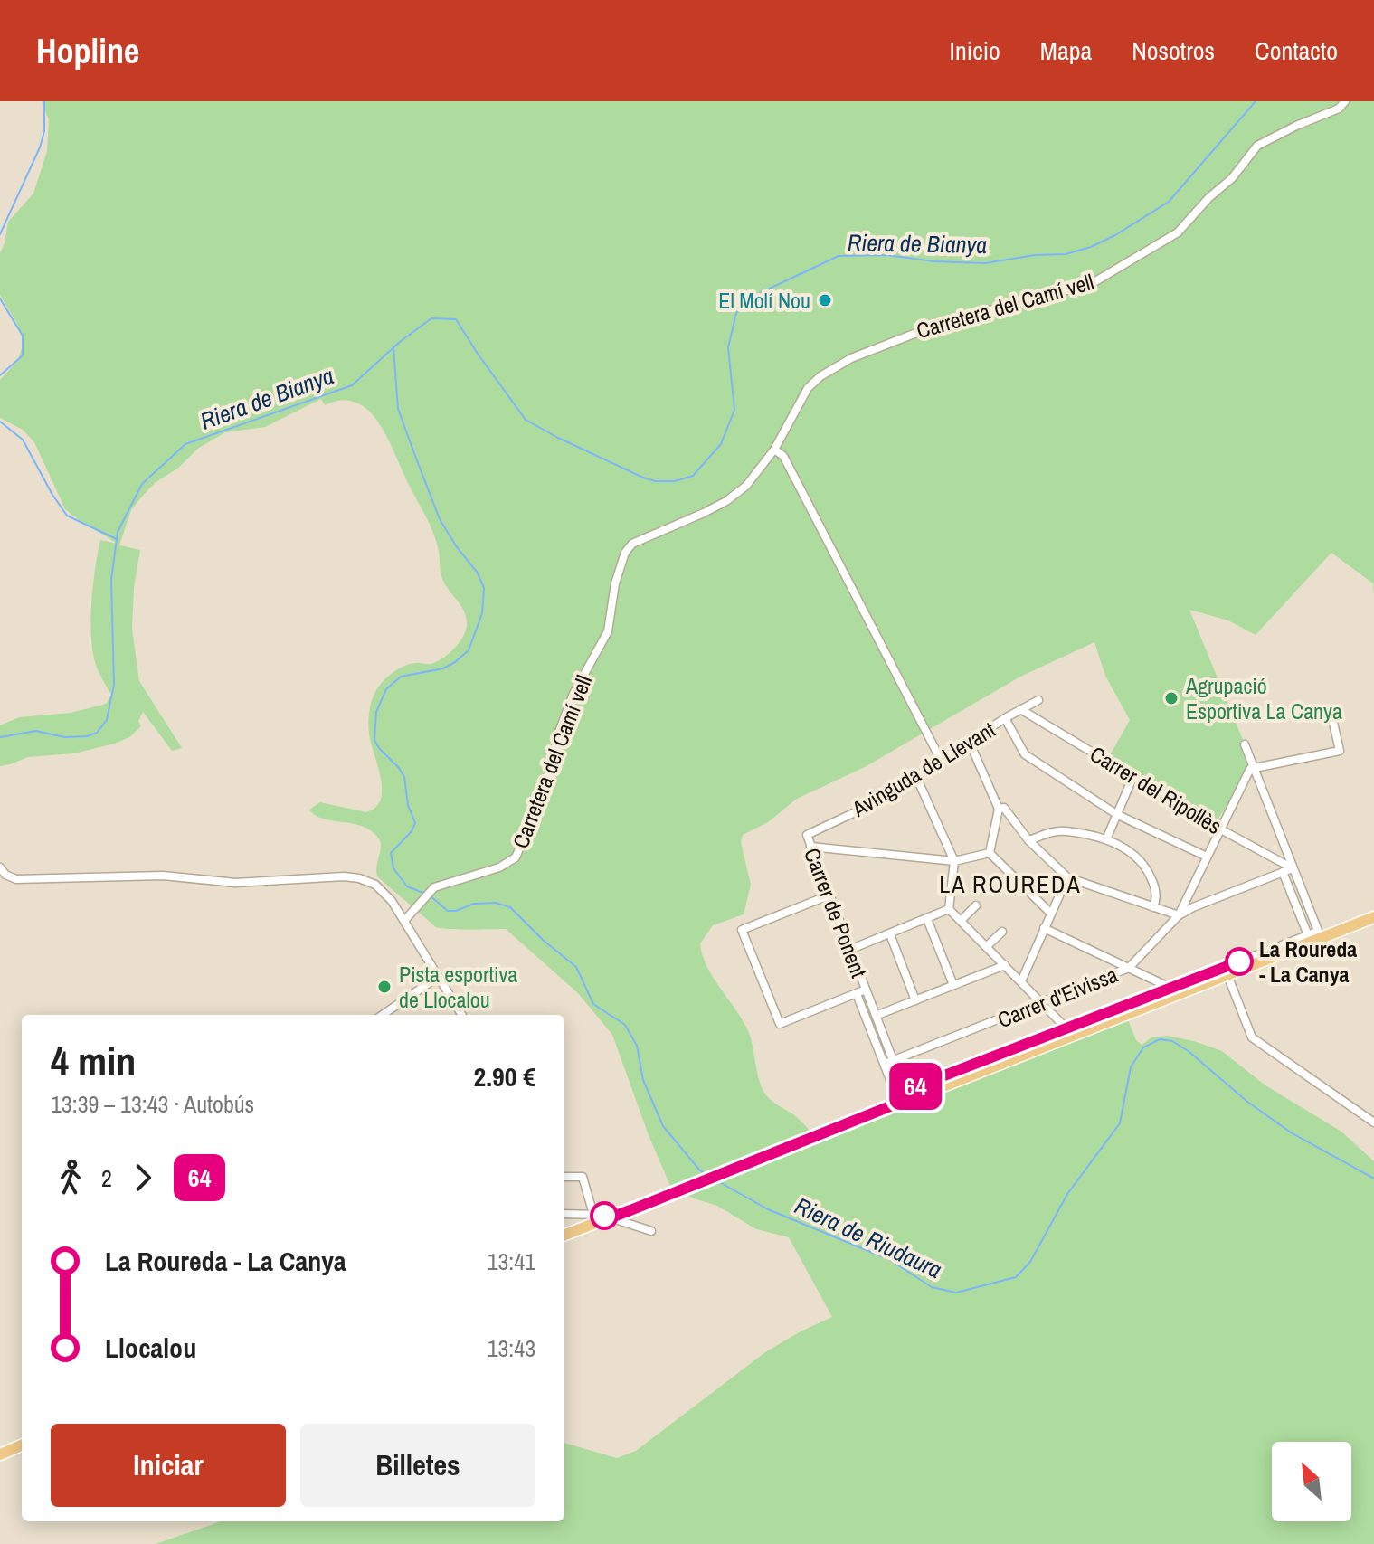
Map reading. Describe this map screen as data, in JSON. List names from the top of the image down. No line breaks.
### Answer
{"streets":{"street":["Carretera del Camí vell","Avinguda de Llevant","Carrer del Ripollès","Carrer de Ponent","Carrer d'Eivissa"]},"crossings":[["Avinguda de Llevant","Carrer del Ripollès"],["Avinguda de Llevant","Carrer de Ponent"],["Carrer del Ripollès","Carrer d'Eivissa"],["Carrer de Ponent","Carrer d'Eivissa"]],"districts":["LA ROUREDA"],"water":["Riera de Bianya","Riera de Riudaura"],"places":["El Molí Nou","Agrupació Esportiva La Canya","La Roureda - La Canya","Pista esportiva de Llocalou"],"lines":["bus line 64"],"north":"top left","page":{"header":"Hopline","nav":["Inicio","Mapa","Nosotros","Contacto"],"on_map":"64","heading":["4 min","13:39 – 13:43 · Autobús","2.90 €"],"legs":["2","64"],"list":[{"name":"La Roureda - La Canya","value":"13:41"},{"name":"Llocalou","value":"13:43"}],"buttons":["Iniciar","Billetes"]}}
